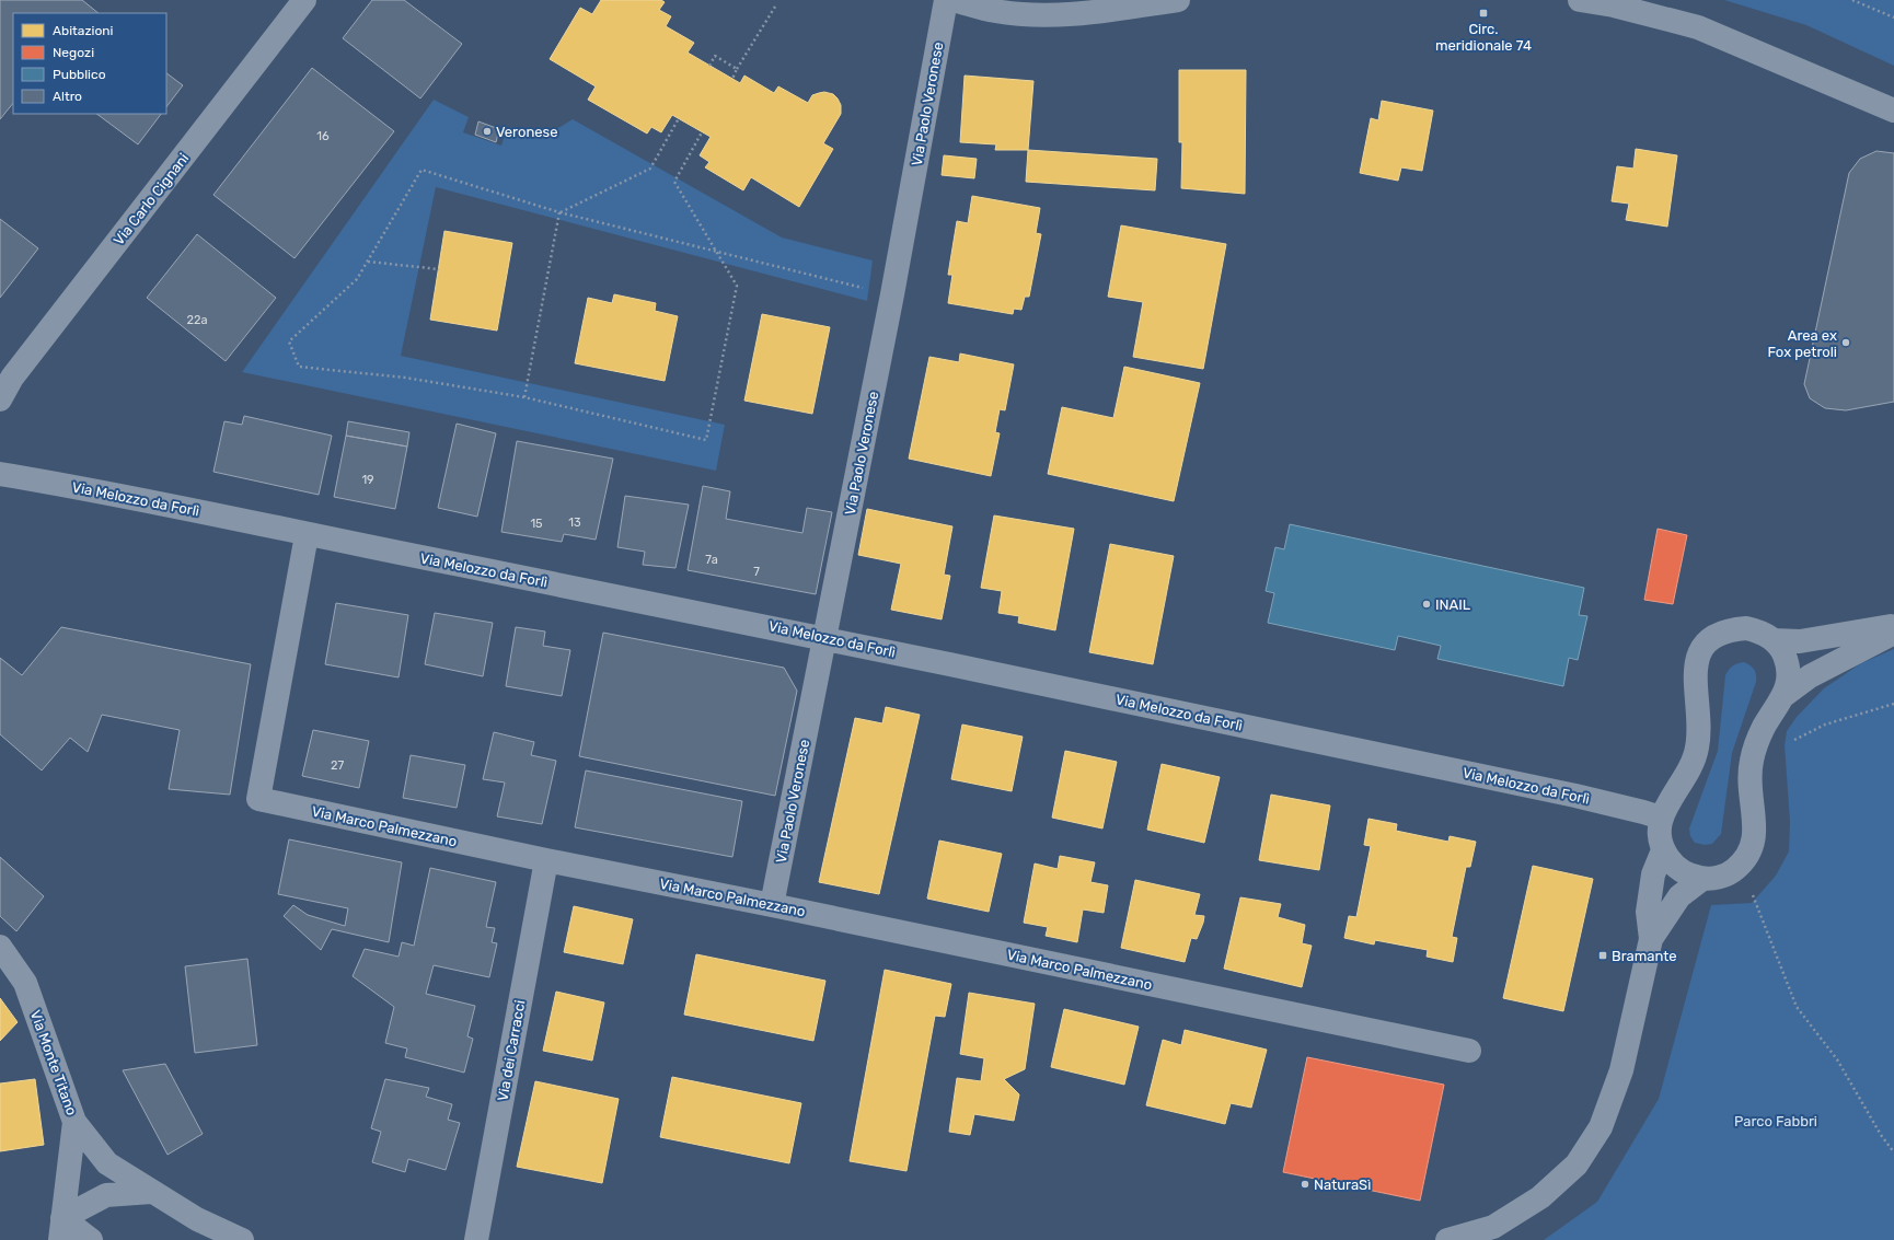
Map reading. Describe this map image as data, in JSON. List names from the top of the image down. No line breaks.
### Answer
{"streets":{"street":["Via Paolo Veronese","Via Carlo Cignani","Via Melozzo da Forlì","Via Marco Palmezzano","Via dei Carracci","Via Monte Titano"]},"crossings":[["Via Paolo Veronese","Via Melozzo da Forlì"],["Via Paolo Veronese","Via Marco Palmezzano"],["Via Melozzo da Forlì","Via Marco Palmezzano"],["Via Marco Palmezzano","Via dei Carracci"]],"parks":["Parco Fabbri"],"places":{"transit":["Circ. meridionale 74","Bramante"],"other":["Veronese","Area ex Fox petroli","INAIL","NaturaSì"]},"house_numbers":["16","22a","19","13","15","7a","7","27"],"legend":["Abitazioni","Negozi","Pubblico","Altro"]}
